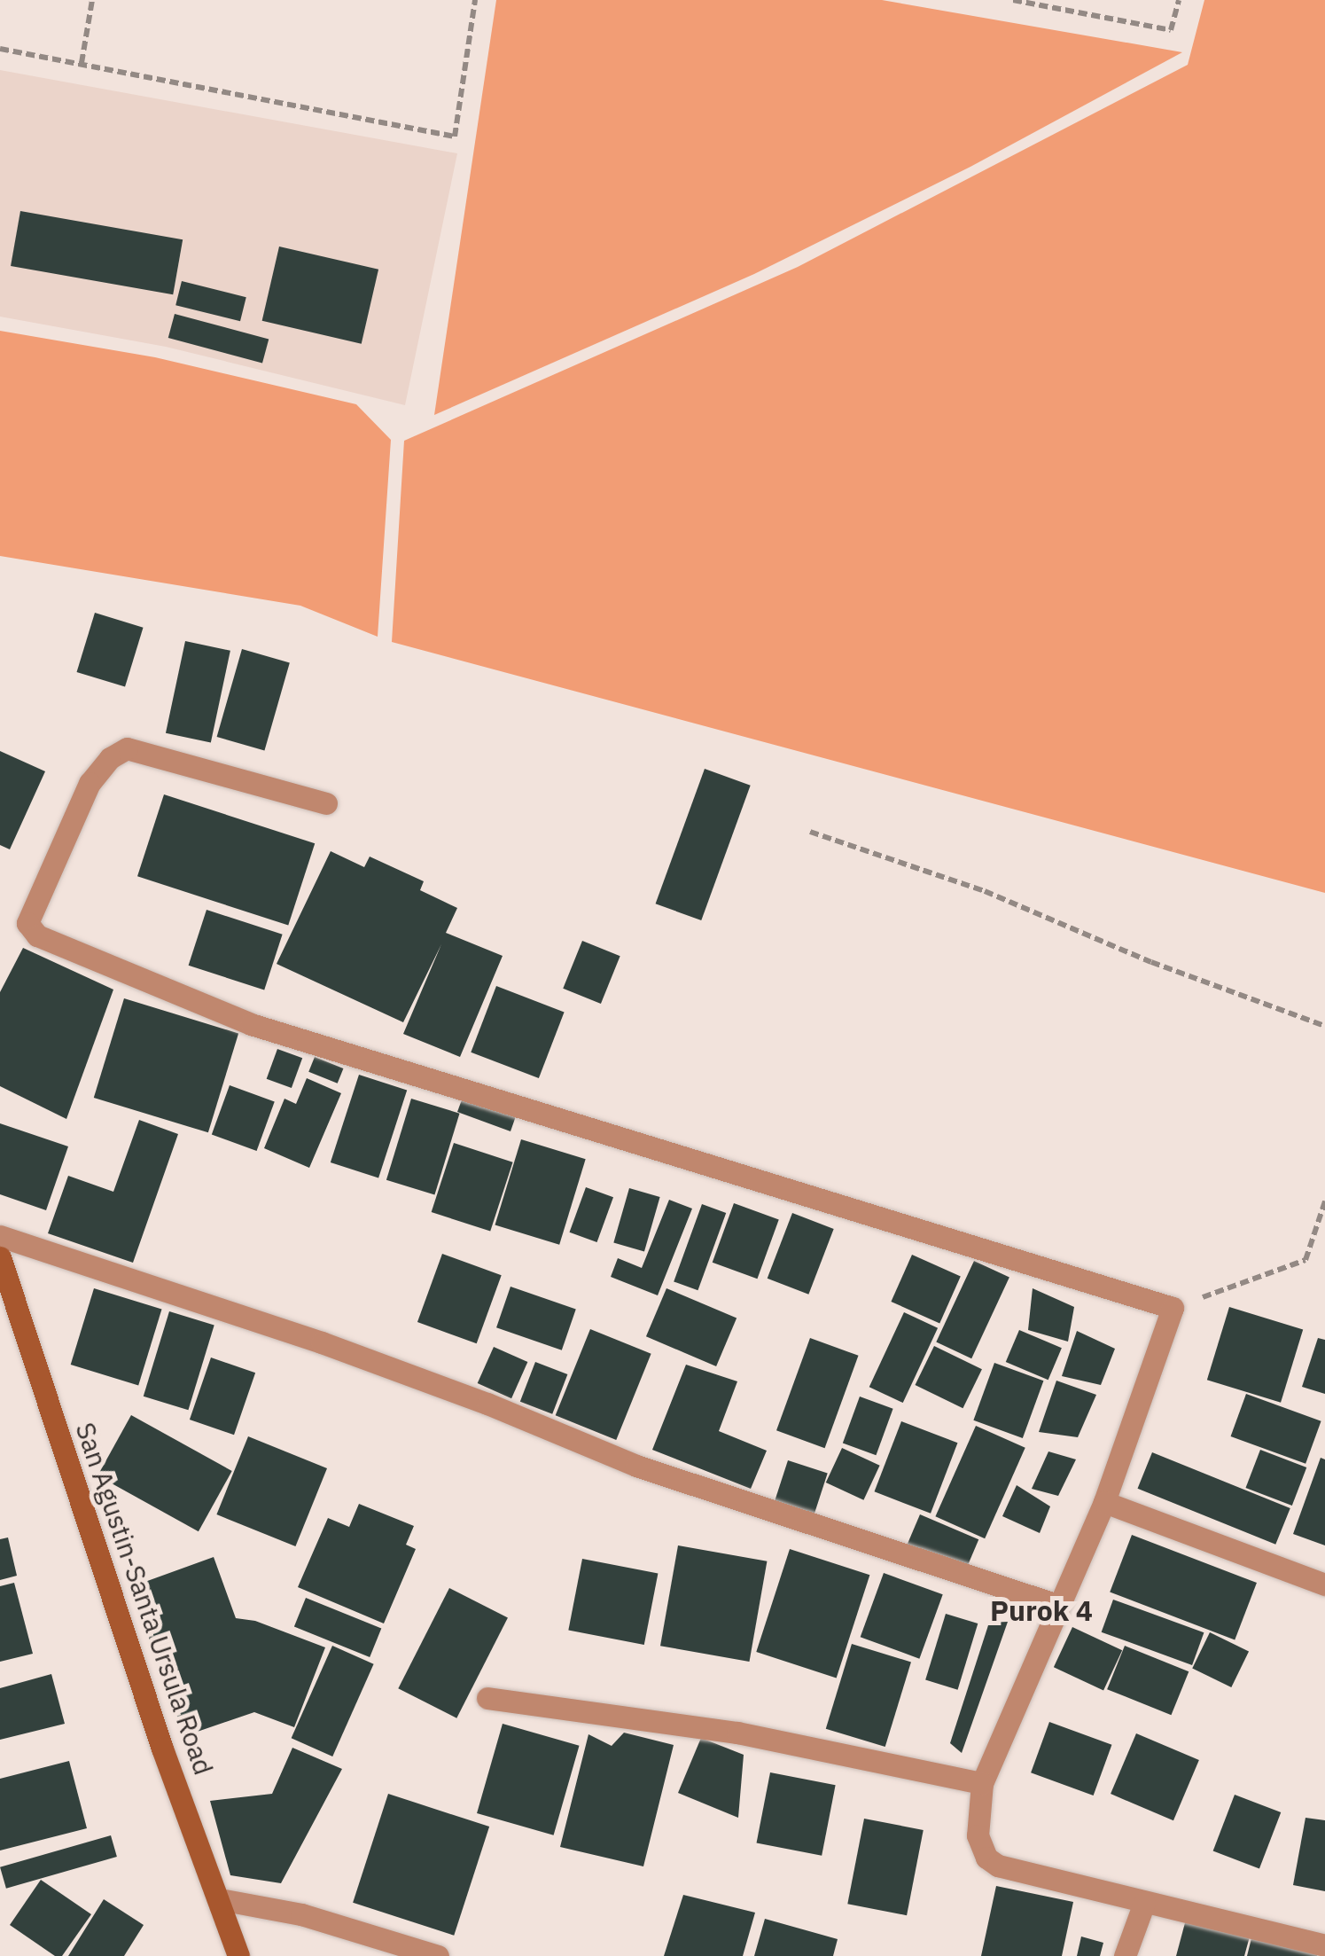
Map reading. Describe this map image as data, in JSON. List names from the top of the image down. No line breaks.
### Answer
{"streets":{"street":["San Agustin-Santa Ursula Road"]},"districts":["Purok 4"]}
